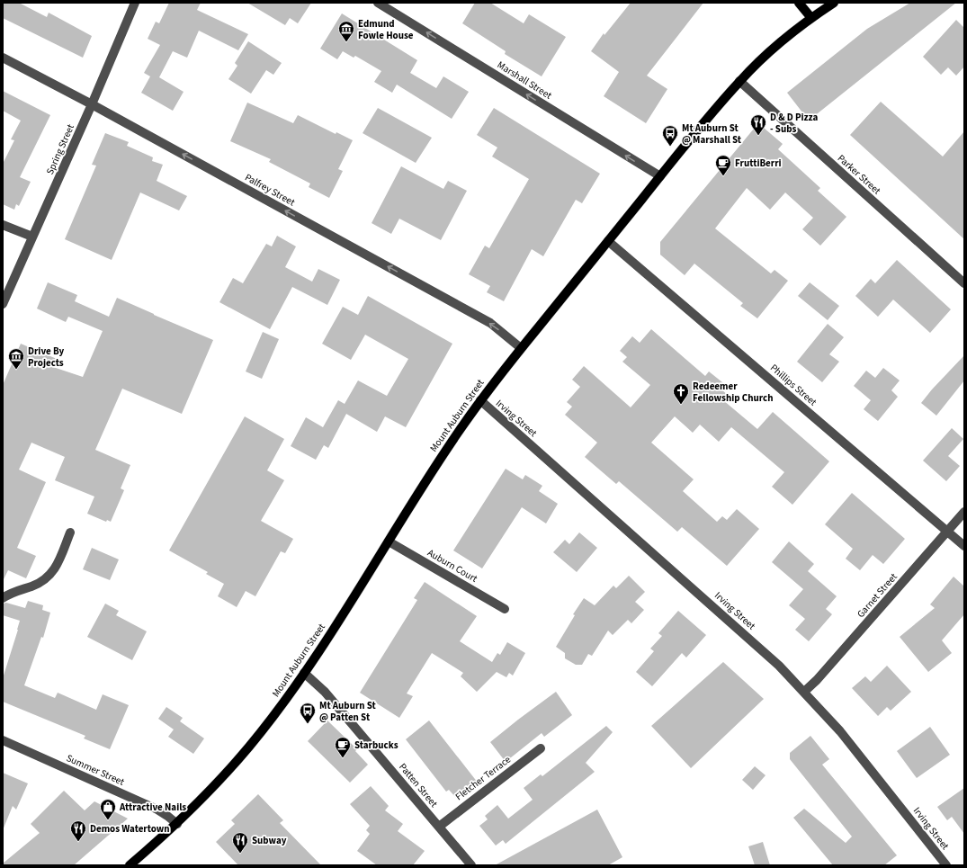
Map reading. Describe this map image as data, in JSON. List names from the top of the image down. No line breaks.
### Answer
{"streets":{"main road":["Mount Auburn Street"],"street":["Marshall Street","Spring Street","Parker Street","Palfrey Street","Phillips Street","Irving Street","Auburn Court","Garnet Street","Summer Street","Fletcher Terrace","Patten Street"]},"crossings":[["Marshall Street","Mount Auburn Street"],["Spring Street","Palfrey Street"],["Parker Street","Mount Auburn Street"],["Palfrey Street","Mount Auburn Street"],["Phillips Street","Mount Auburn Street"],["Phillips Street","Garnet Street"],["Mount Auburn Street","Irving Street"],["Mount Auburn Street","Auburn Court"],["Mount Auburn Street","Summer Street"],["Mount Auburn Street","Patten Street"],["Irving Street","Garnet Street"],["Fletcher Terrace","Patten Street"]],"one_way":["Marshall Street","Palfrey Street"],"places":{"museum":["Edmund Fowle House","Drive By Projects"],"restaurant":["D & D Pizza - Subs","Demos Watertown","Subway"],"bus stop":["Mt Auburn St @ Marshall St","Mt Auburn St @ Patten St"],"cafe":["FruttiBerri","Starbucks"],"church":["Redeemer Fellowship Church"],"shop":["Attractive Nails"]}}
